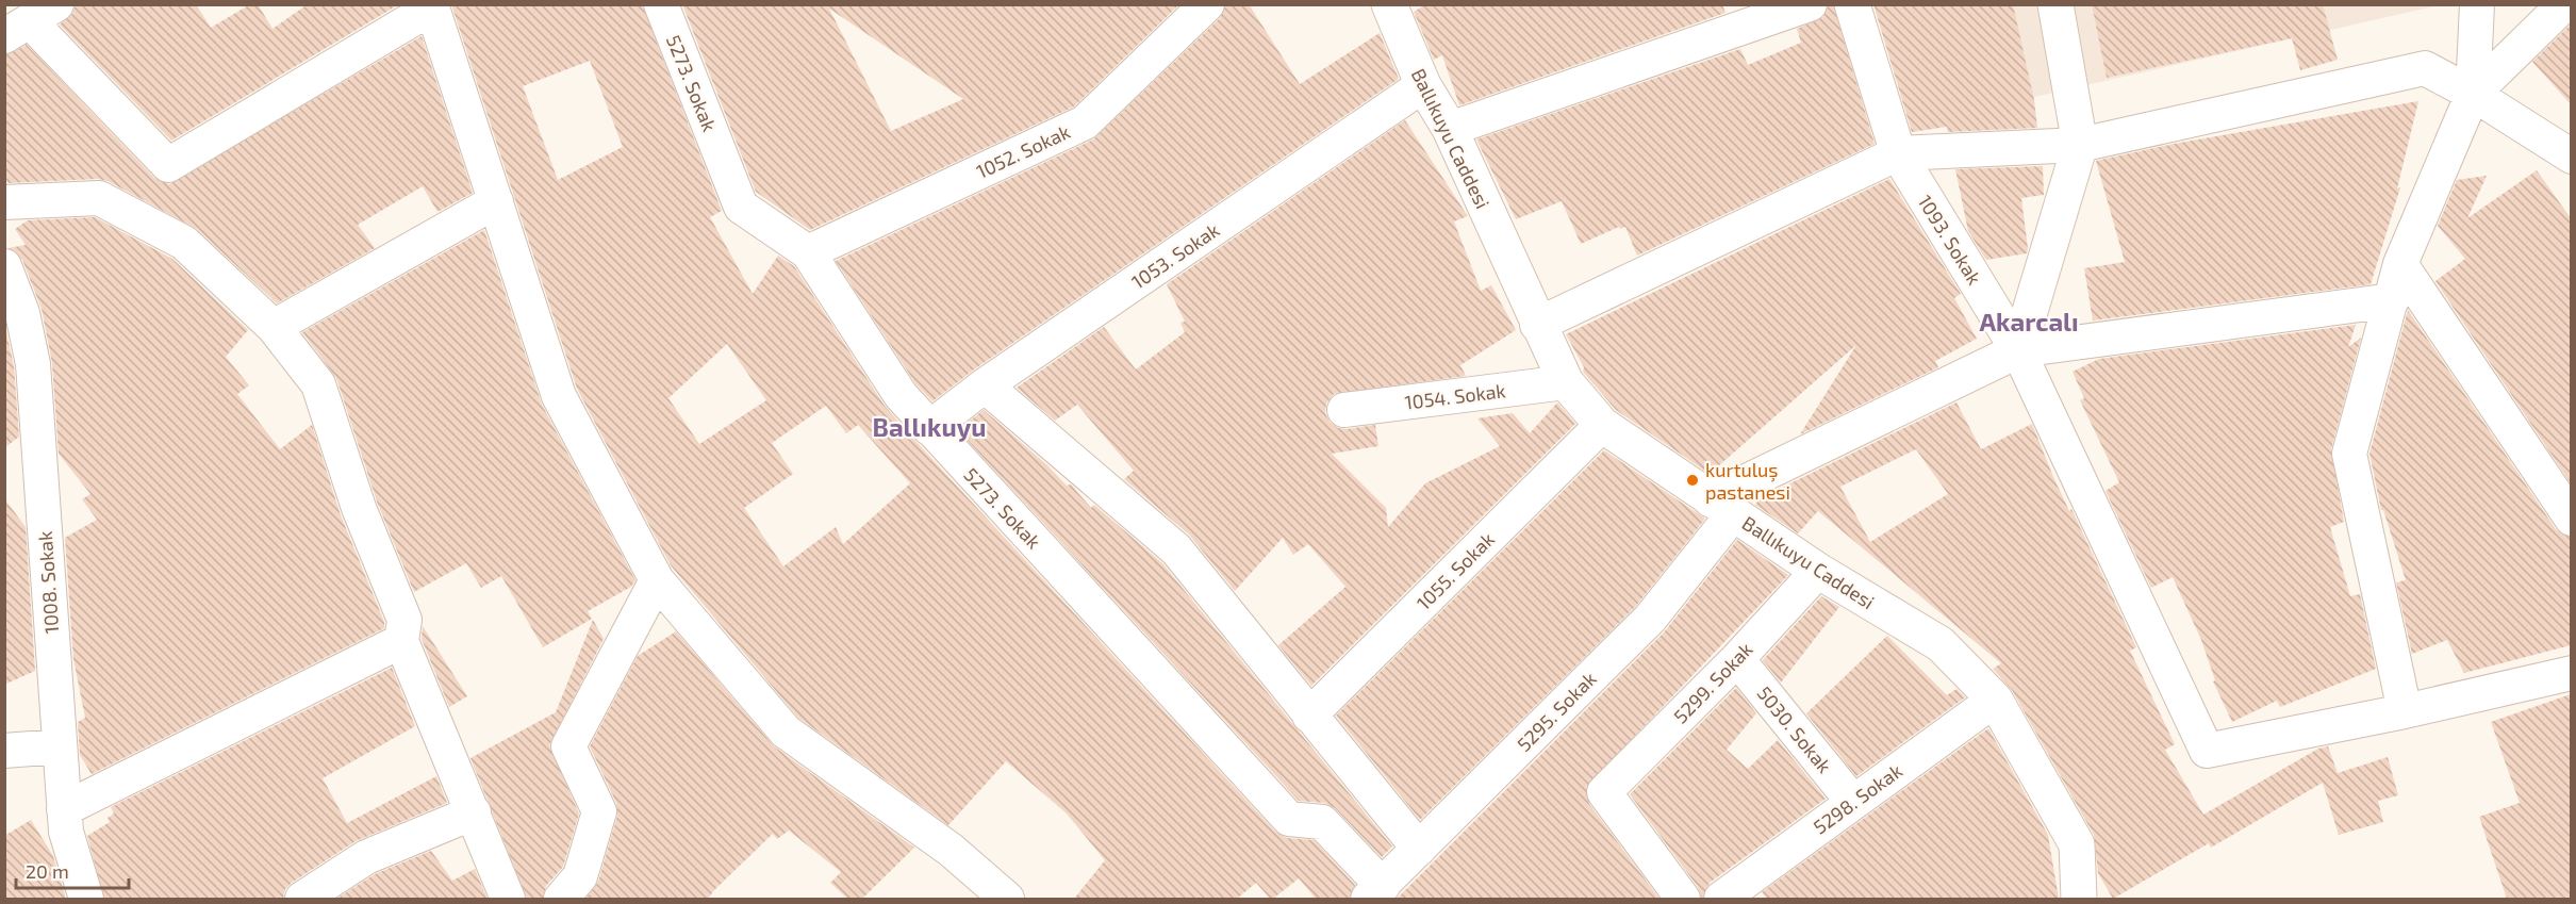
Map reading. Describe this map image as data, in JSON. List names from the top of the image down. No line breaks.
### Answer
{"streets":{"main road":["Ballıkuyu Caddesi","1093. Sokak"],"street":["5273. Sokak","1052. Sokak","1053. Sokak","1054. Sokak","1055. Sokak","1008. Sokak","5299. Sokak","5295. Sokak","5030. Sokak","5298. Sokak"]},"crossings":[["5273. Sokak","1052. Sokak"],["5273. Sokak","1053. Sokak"],["5273. Sokak","5295. Sokak"],["Ballıkuyu Caddesi","1053. Sokak"],["Ballıkuyu Caddesi","1054. Sokak"],["Ballıkuyu Caddesi","1055. Sokak"],["Ballıkuyu Caddesi","5299. Sokak"],["Ballıkuyu Caddesi","5295. Sokak"],["Ballıkuyu Caddesi","5298. Sokak"],["5299. Sokak","5030. Sokak"],["5030. Sokak","5298. Sokak"]],"districts":["Akarcalı","Ballıkuyu"],"places":["kurtuluş pastanesi"],"scale_bar":"20 m"}
